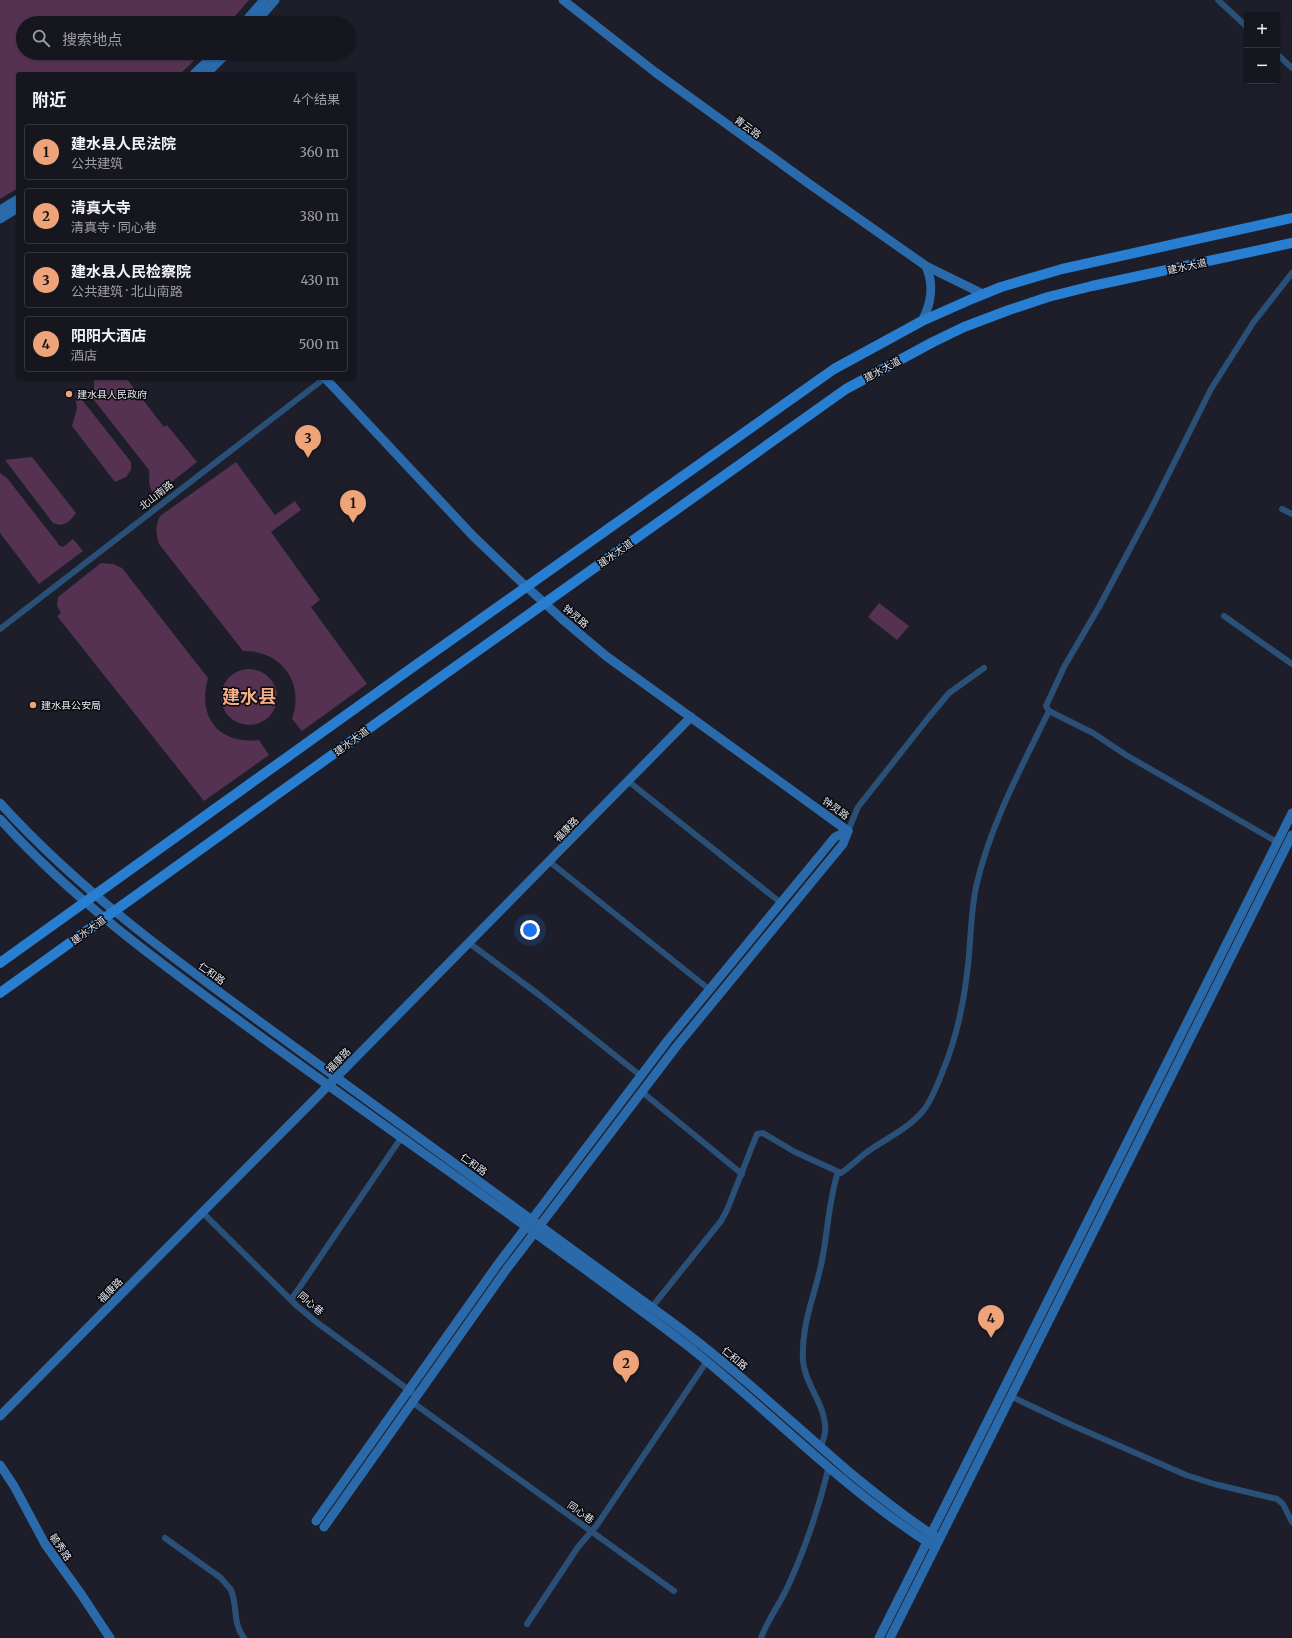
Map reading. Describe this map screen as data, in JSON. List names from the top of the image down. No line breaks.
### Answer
{"streets":{"main road":["建水大道"],"street":["青云路","北山南路","钟灵路","福康路","仁和路","同心巷","毓秀路"]},"crossings":[["建水大道","钟灵路"],["建水大道","仁和路"],["钟灵路","福康路"],["福康路","仁和路"],["福康路","同心巷"],["仁和路","同心巷"]],"districts":["建水县"],"places":["建水县人民政府","建水县公安局"],"page":{"map_buttons":["+","−"],"search":"搜索地点","heading":["附近","4个结果"],"list":[{"mark":"1","name":"建水县人民法院","note":"公共建筑","value":"360 m"},{"mark":"2","name":"清真大寺","note":"清真寺 · 同心巷","value":"380 m"},{"mark":"3","name":"建水县人民检察院","note":"公共建筑 · 北山南路","value":"430 m"},{"mark":"4","name":"阳阳大酒店","note":"酒店","value":"500 m"}],"pins":["3","1","4","2"]}}
